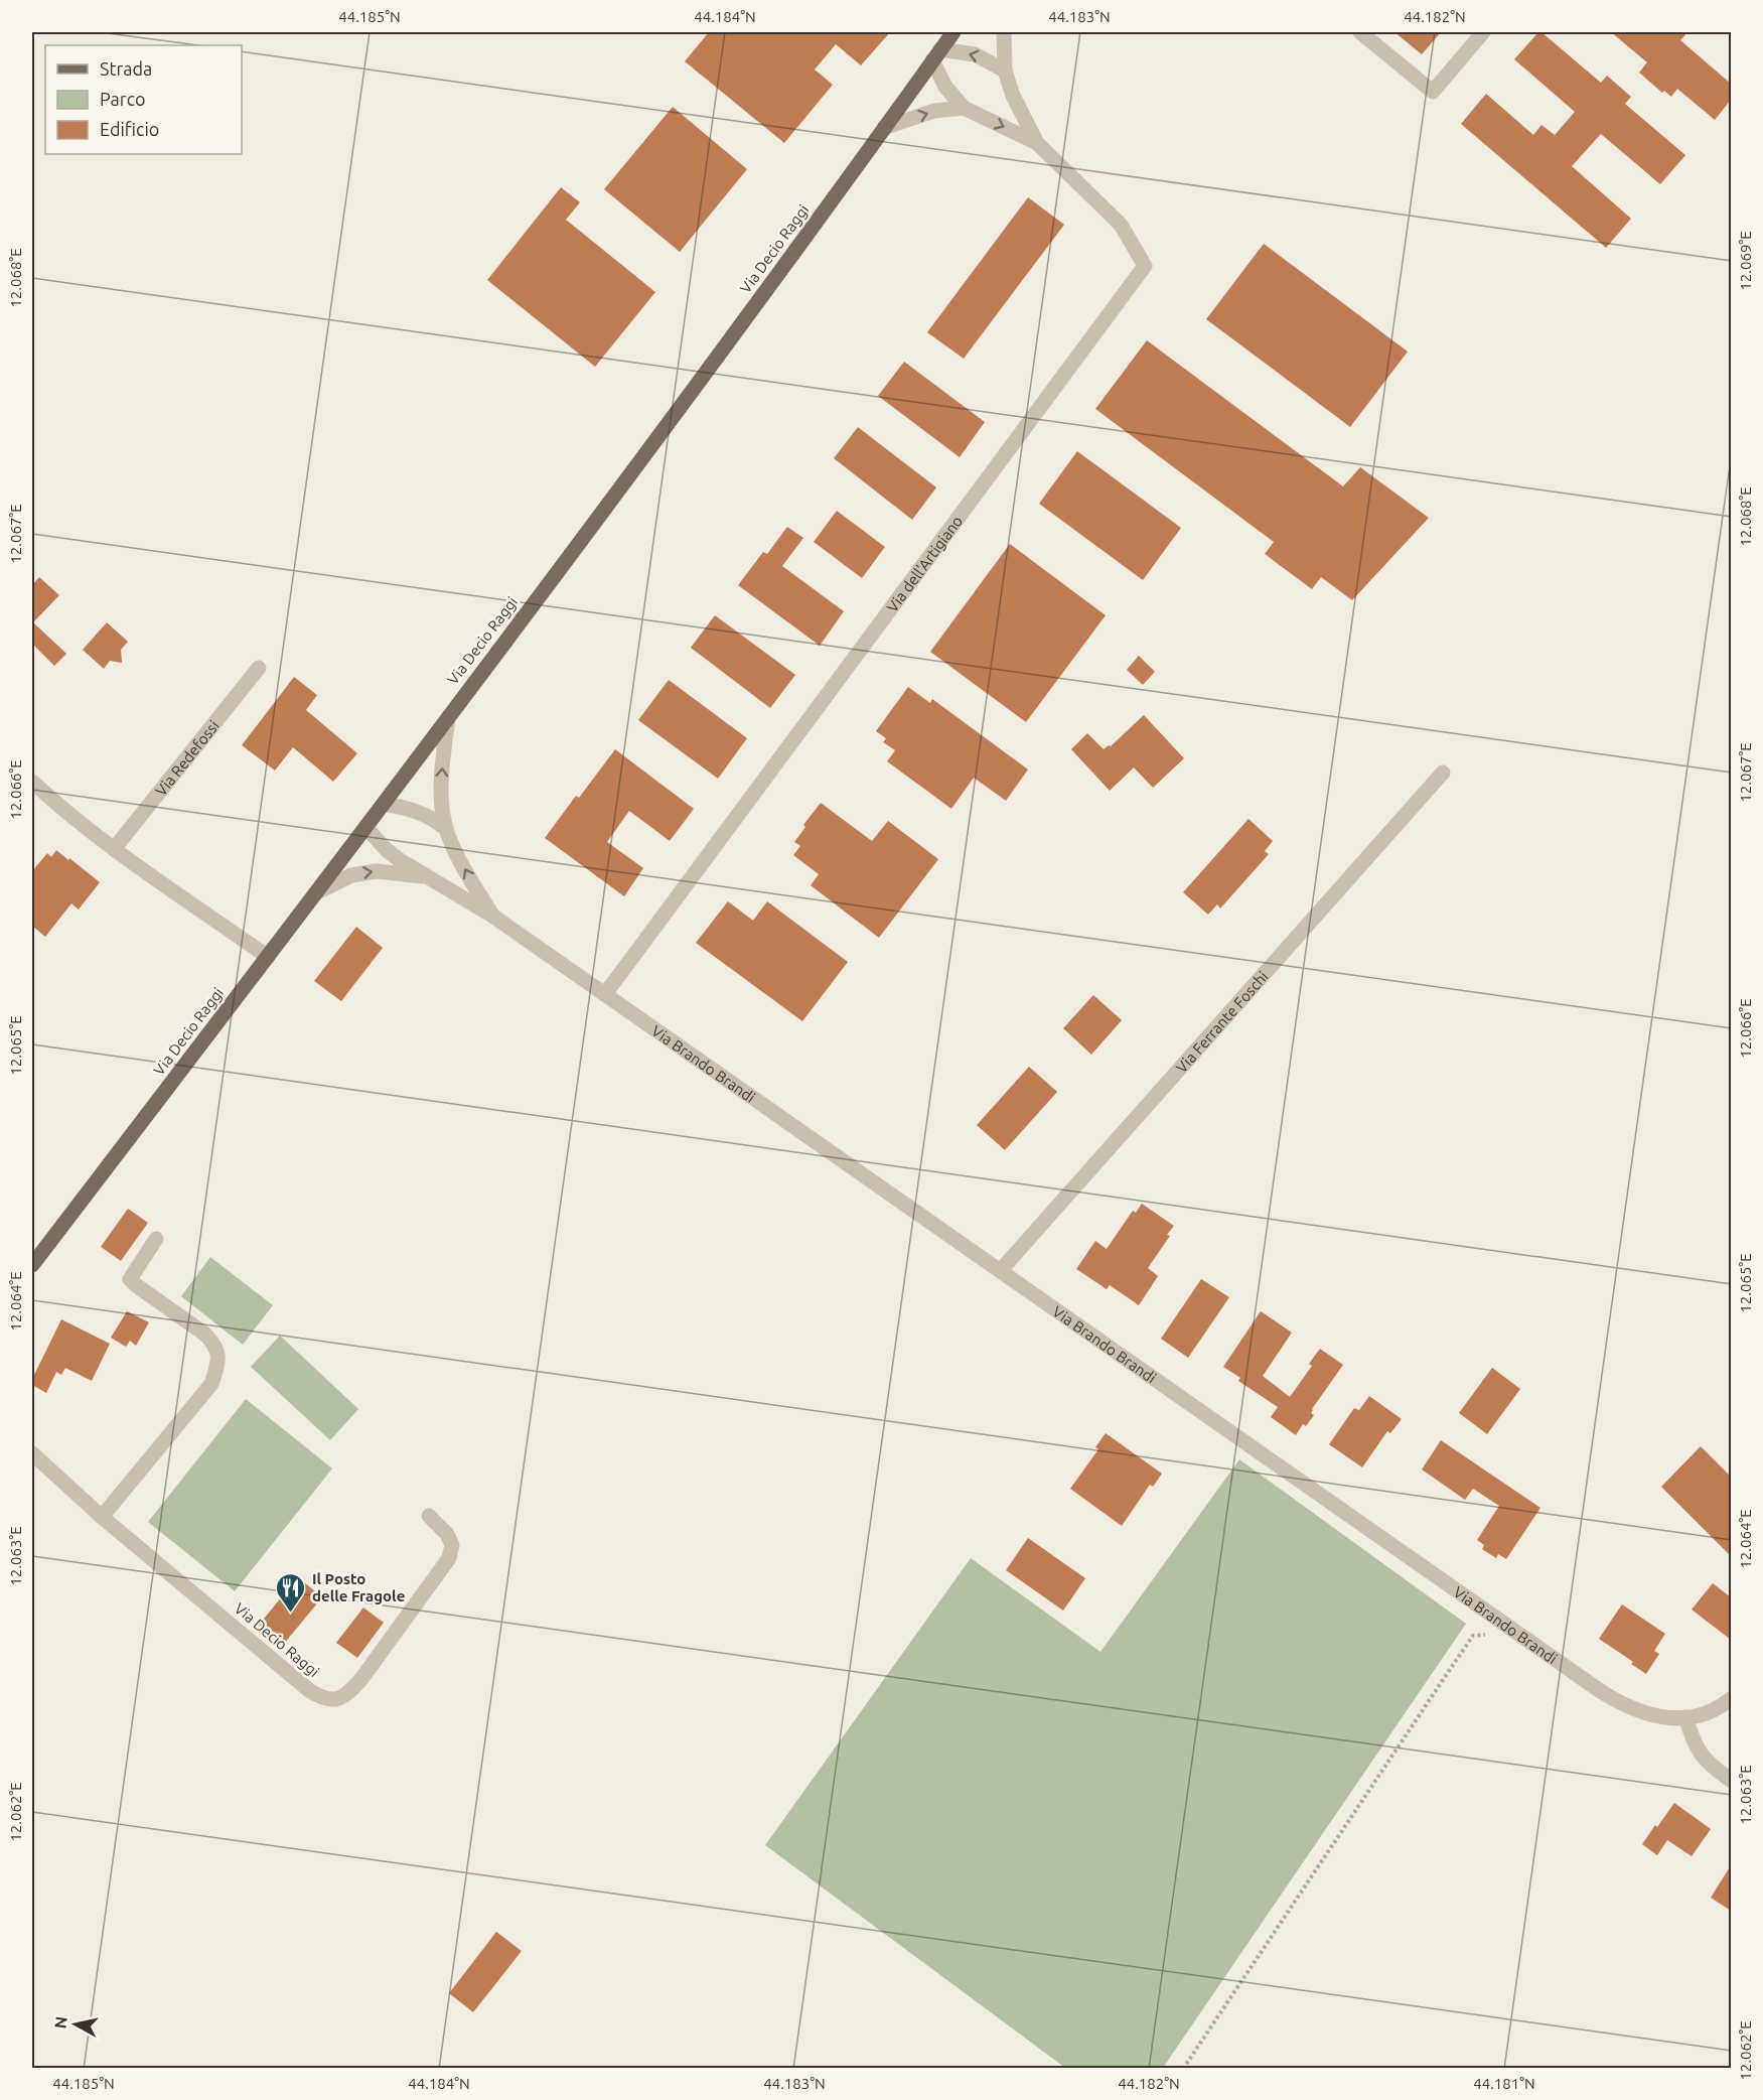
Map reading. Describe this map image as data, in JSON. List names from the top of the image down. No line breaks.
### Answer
{"streets":{"main road":["Via Decio Raggi"],"street":["Via dell'Artigiano","Via Redefossi","Via Ferrante Foschi","Via Brando Brandi"]},"crossings":[["Via Decio Raggi","Via dell'Artigiano"],["Via Decio Raggi","Via Brando Brandi"],["Via dell'Artigiano","Via Brando Brandi"],["Via Ferrante Foschi","Via Brando Brandi"]],"places":{"restaurant":["Il Posto delle Fragole"]},"legend":["Strada","Parco","Edificio"],"north":"left","coordinates":["44.185°N","44.184°N","44.183°N","44.182°N","12.069°E","12.068°E","12.067°E","12.066°E","12.065°E","12.064°E","12.063°E","12.062°E","44.181°N"]}
